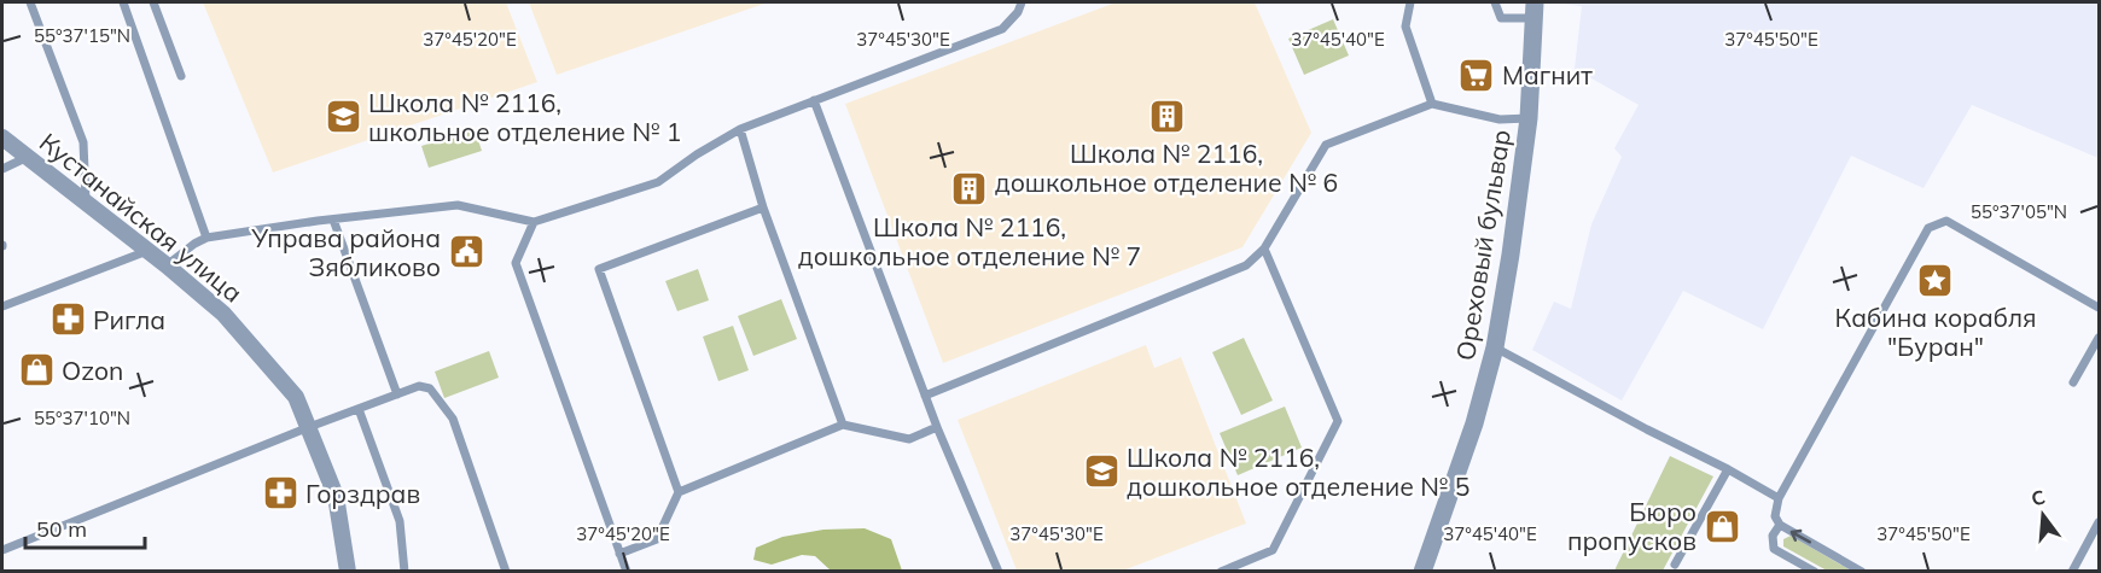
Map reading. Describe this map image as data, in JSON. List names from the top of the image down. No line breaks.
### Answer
{"streets":{"street":["Кустанайская улица","Ореховый бульвар"]},"places":{"supermarket":["Магнит"],"building":["Школа № 2116, дошкольное отделение № 6","Школа № 2116, дошкольное отделение № 7"],"school or university":["Школа № 2116, школьное отделение № 1","Школа № 2116, дошкольное отделение № 5"],"public building":["Управа района Зябликово"],"place":["Кабина корабля \"Буран\""],"pharmacy":["Ригла","Горздрав"],"shop":["Ozon","Бюро пропусков"]},"scale_bar":"50 m","north":"top","coordinates":["55°37'15\"N","37°45'20\"E","37°45'30\"E","37°45'40\"E","37°45'50\"E","55°37'05\"N","55°37'10\"N"]}
